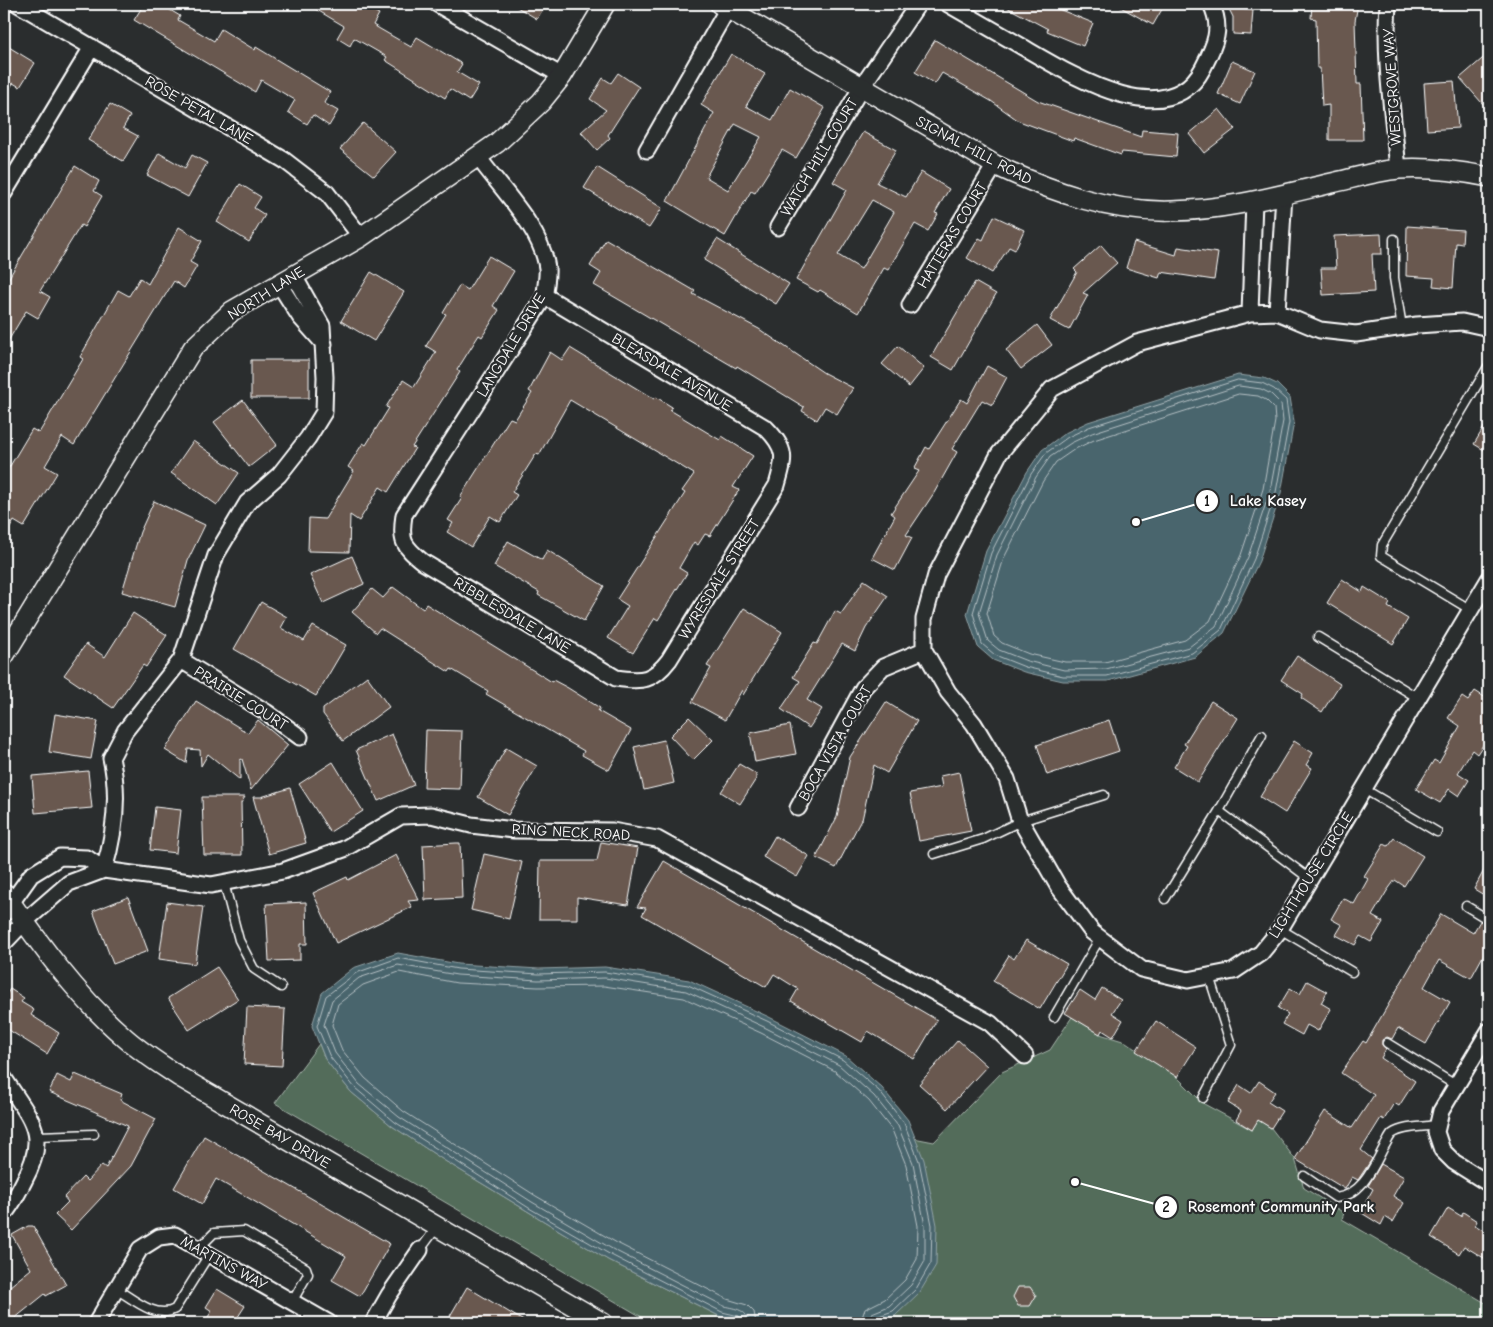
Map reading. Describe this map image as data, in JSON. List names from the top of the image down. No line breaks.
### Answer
{"streets":{"street":["WESTGROVE WAY","ROSE PETAL LANE","SIGNAL HILL ROAD","WATCH HILL COURT","HATTERAS COURT","NORTH LANE","LANGDALE DRIVE","BLEASDALE AVENUE","WYRESDALE STREET","RIBBLESDALE LANE","PRAIRIE COURT","BOCA VISTA COURT","RING NECK ROAD","LIGHTHOUSE CIRCLE","ROSE BAY DRIVE","MARTINS WAY"]},"crossings":[["WESTGROVE WAY","SIGNAL HILL ROAD"],["ROSE PETAL LANE","NORTH LANE"],["SIGNAL HILL ROAD","WATCH HILL COURT"],["SIGNAL HILL ROAD","HATTERAS COURT"],["NORTH LANE","LANGDALE DRIVE"],["LANGDALE DRIVE","BLEASDALE AVENUE"],["LANGDALE DRIVE","RIBBLESDALE LANE"],["BLEASDALE AVENUE","WYRESDALE STREET"],["WYRESDALE STREET","RIBBLESDALE LANE"],["BOCA VISTA COURT","LIGHTHOUSE CIRCLE"],["RING NECK ROAD","ROSE BAY DRIVE"]],"places":["Lake Kasey","Rosemont Community Park"]}
